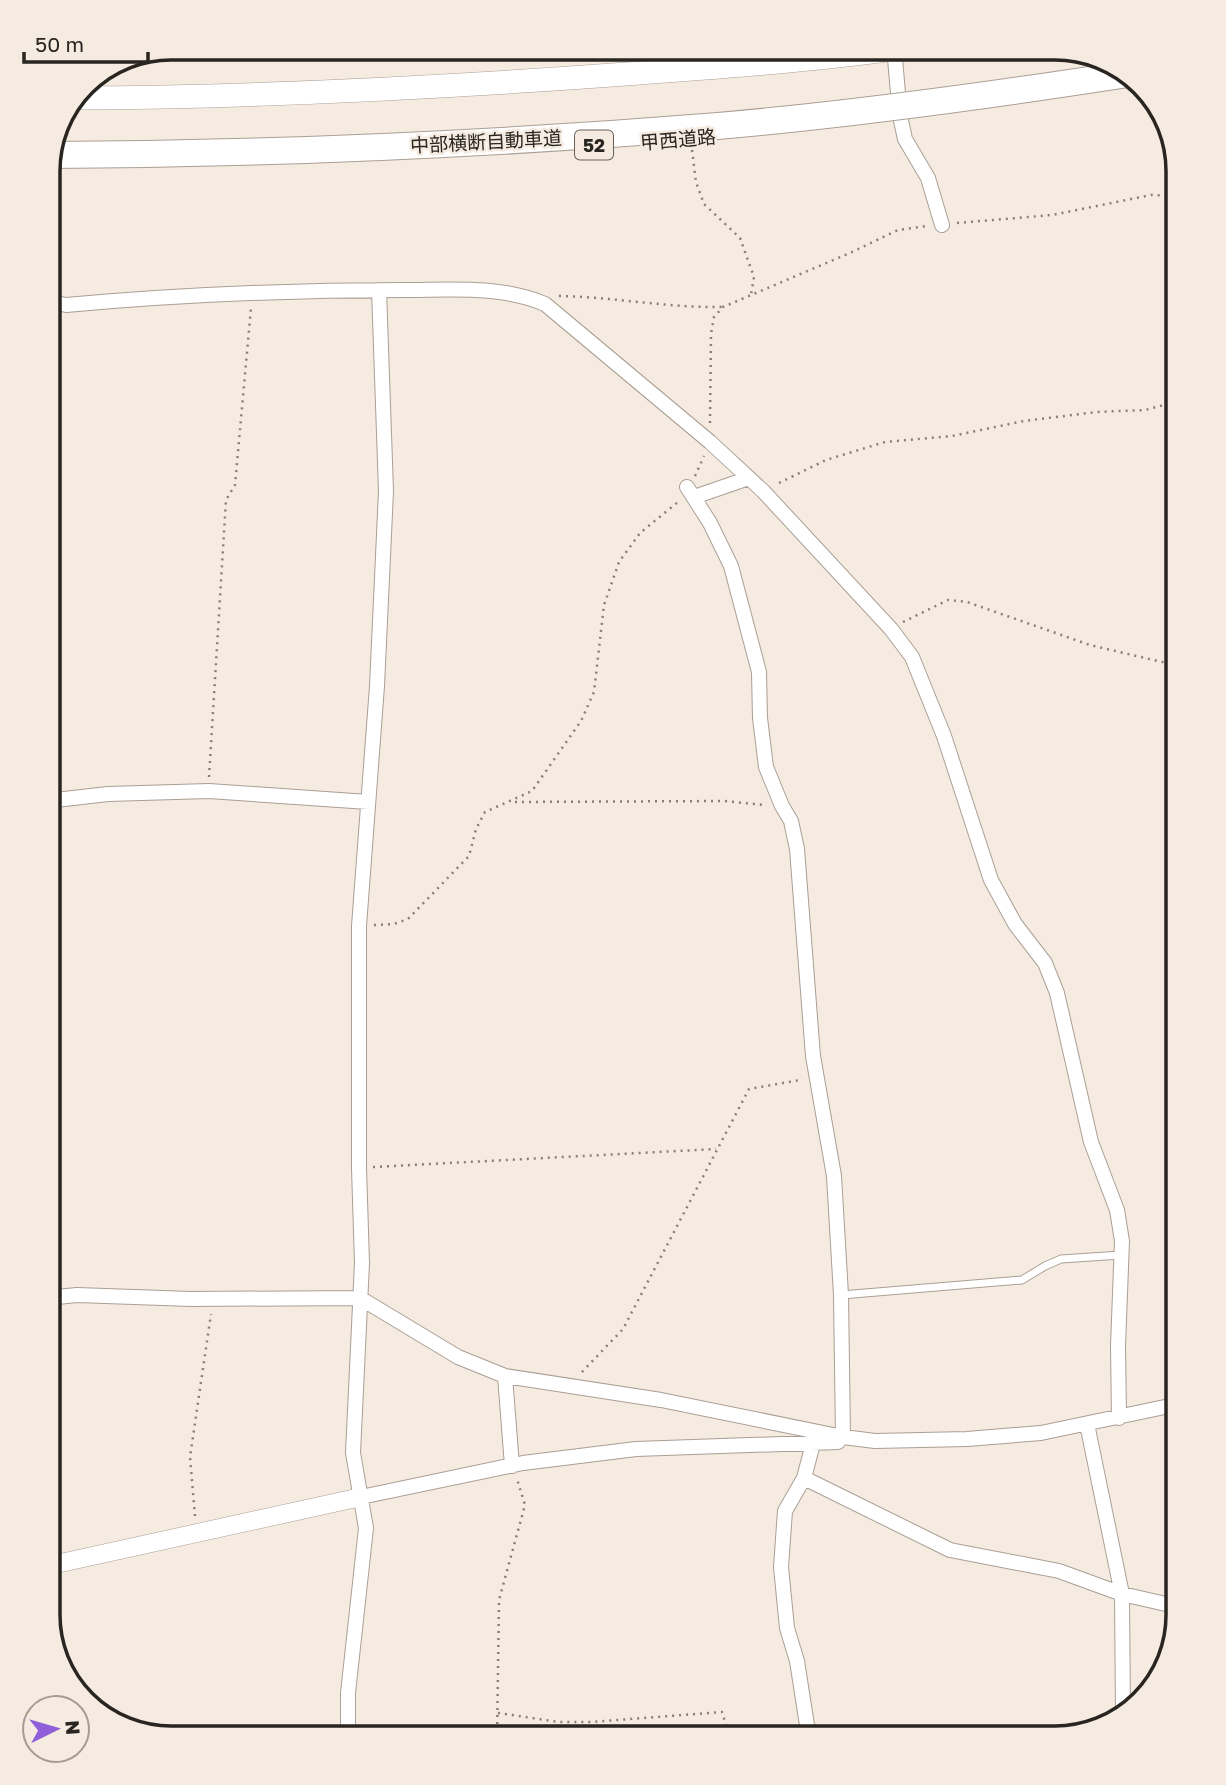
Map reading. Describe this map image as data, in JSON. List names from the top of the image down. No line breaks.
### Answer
{"streets":{"highway":["甲西道路","中部横断自動車道","52"]},"scale_bar":"50 m","north":"right"}
